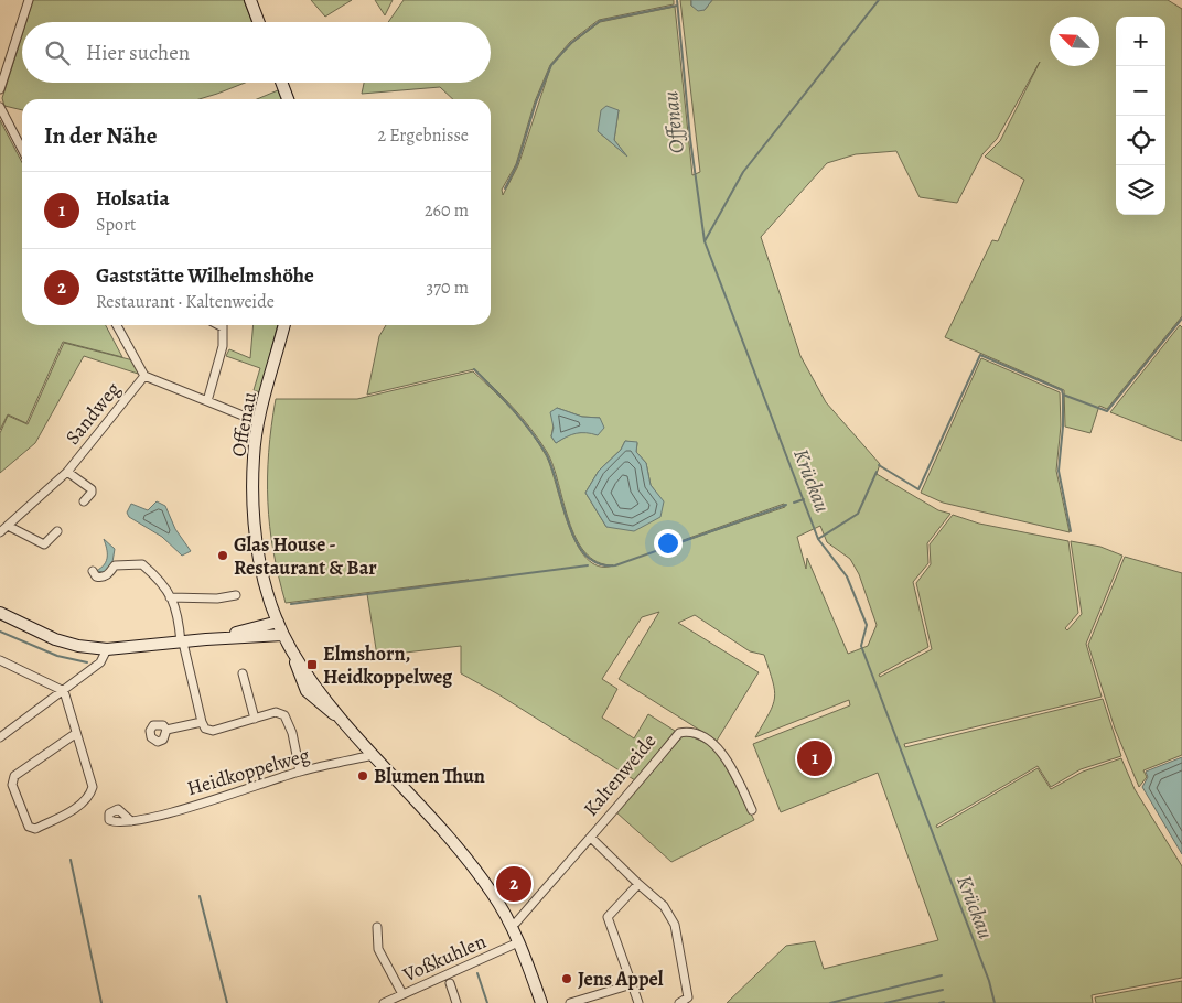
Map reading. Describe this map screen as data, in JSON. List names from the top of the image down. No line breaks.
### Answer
{"streets":{"main road":["Offenau"],"street":["Sandweg","Heidkoppelweg","Kaltenweide","Voßkuhlen"]},"water":["Offenau","Krückau"],"places":{"other":["Glas House - Restaurant & Bar","Blumen Thun","Jens Appel"],"transit":["Elmshorn, Heidkoppelweg"]},"north":"top left","page":{"map_buttons":["+","−"],"search":"Hier suchen","heading":["In der Nähe","2 Ergebnisse"],"list":[{"mark":"1","name":"Holsatia","note":"Sport","value":"260 m"},{"mark":"2","name":"Gaststätte Wilhelmshöhe","note":"Restaurant · Kaltenweide","value":"370 m"}],"pins":["1","2"]}}
